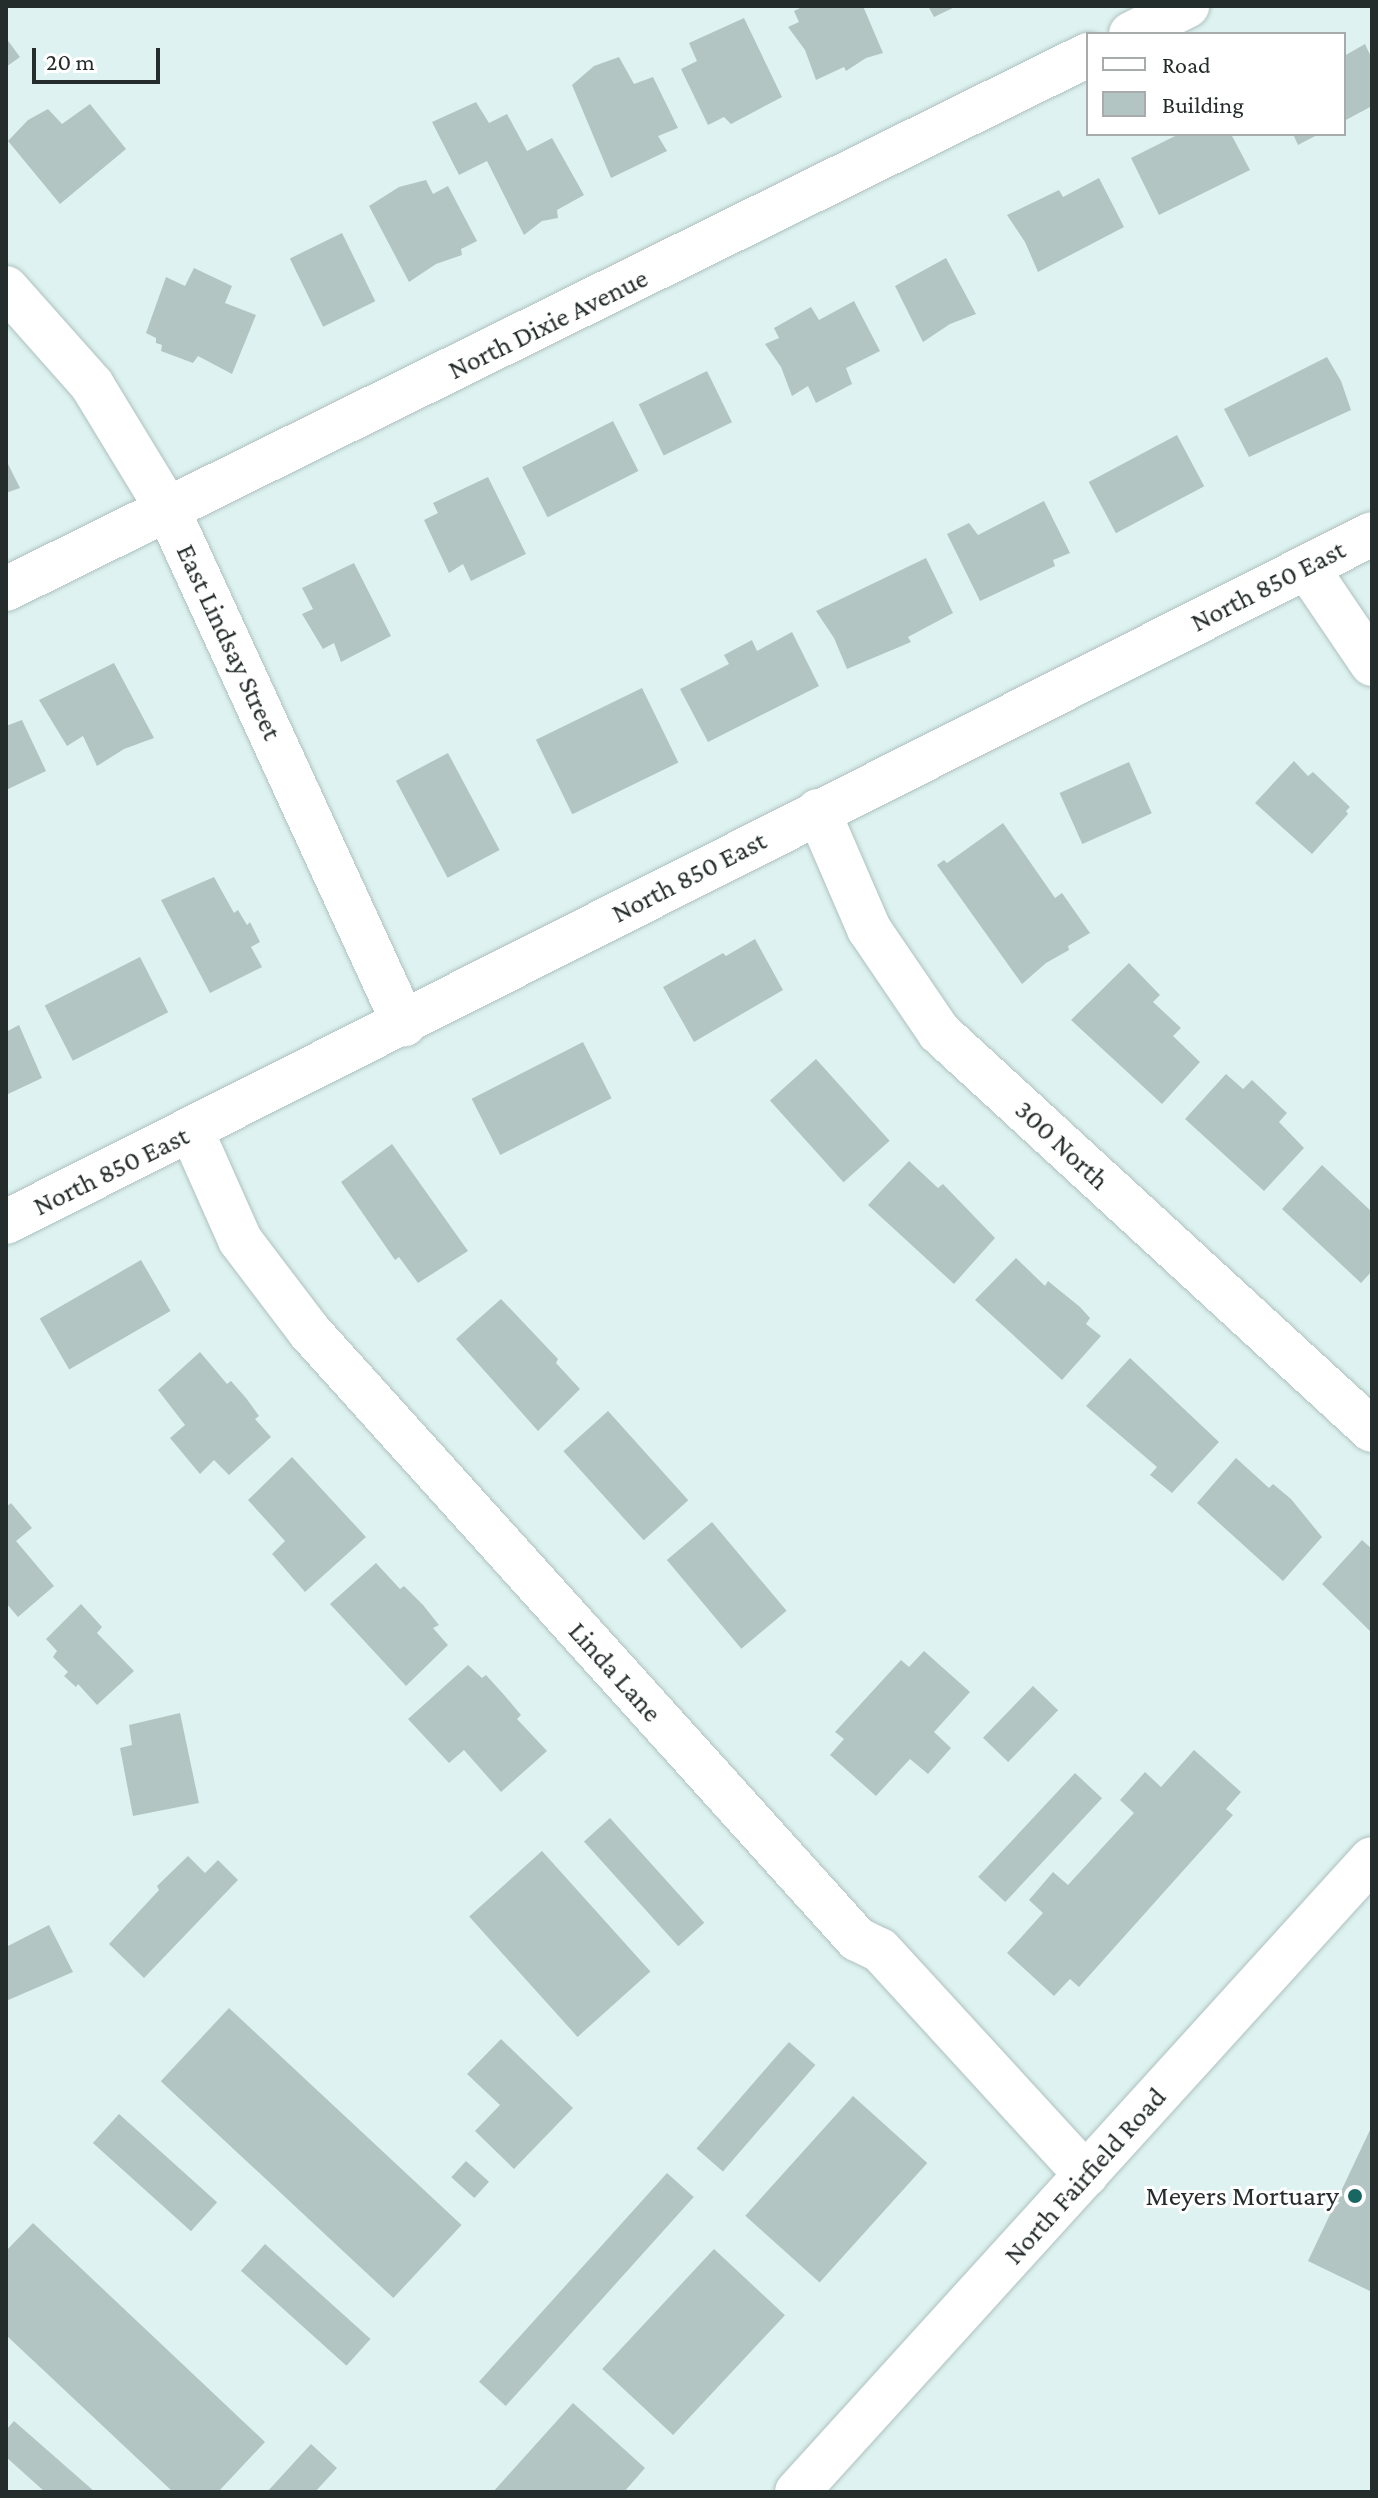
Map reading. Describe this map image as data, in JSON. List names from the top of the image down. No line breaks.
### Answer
{"streets":{"street":["North Dixie Avenue","North 850 East","East Lindsay Street","300 North","Linda Lane","North Fairfield Road"]},"crossings":[["North Dixie Avenue","East Lindsay Street"],["North 850 East","East Lindsay Street"],["North 850 East","300 North"],["North 850 East","Linda Lane"],["Linda Lane","North Fairfield Road"]],"places":["Meyers Mortuary"],"legend":["Road","Building"],"scale_bar":"20 m"}
